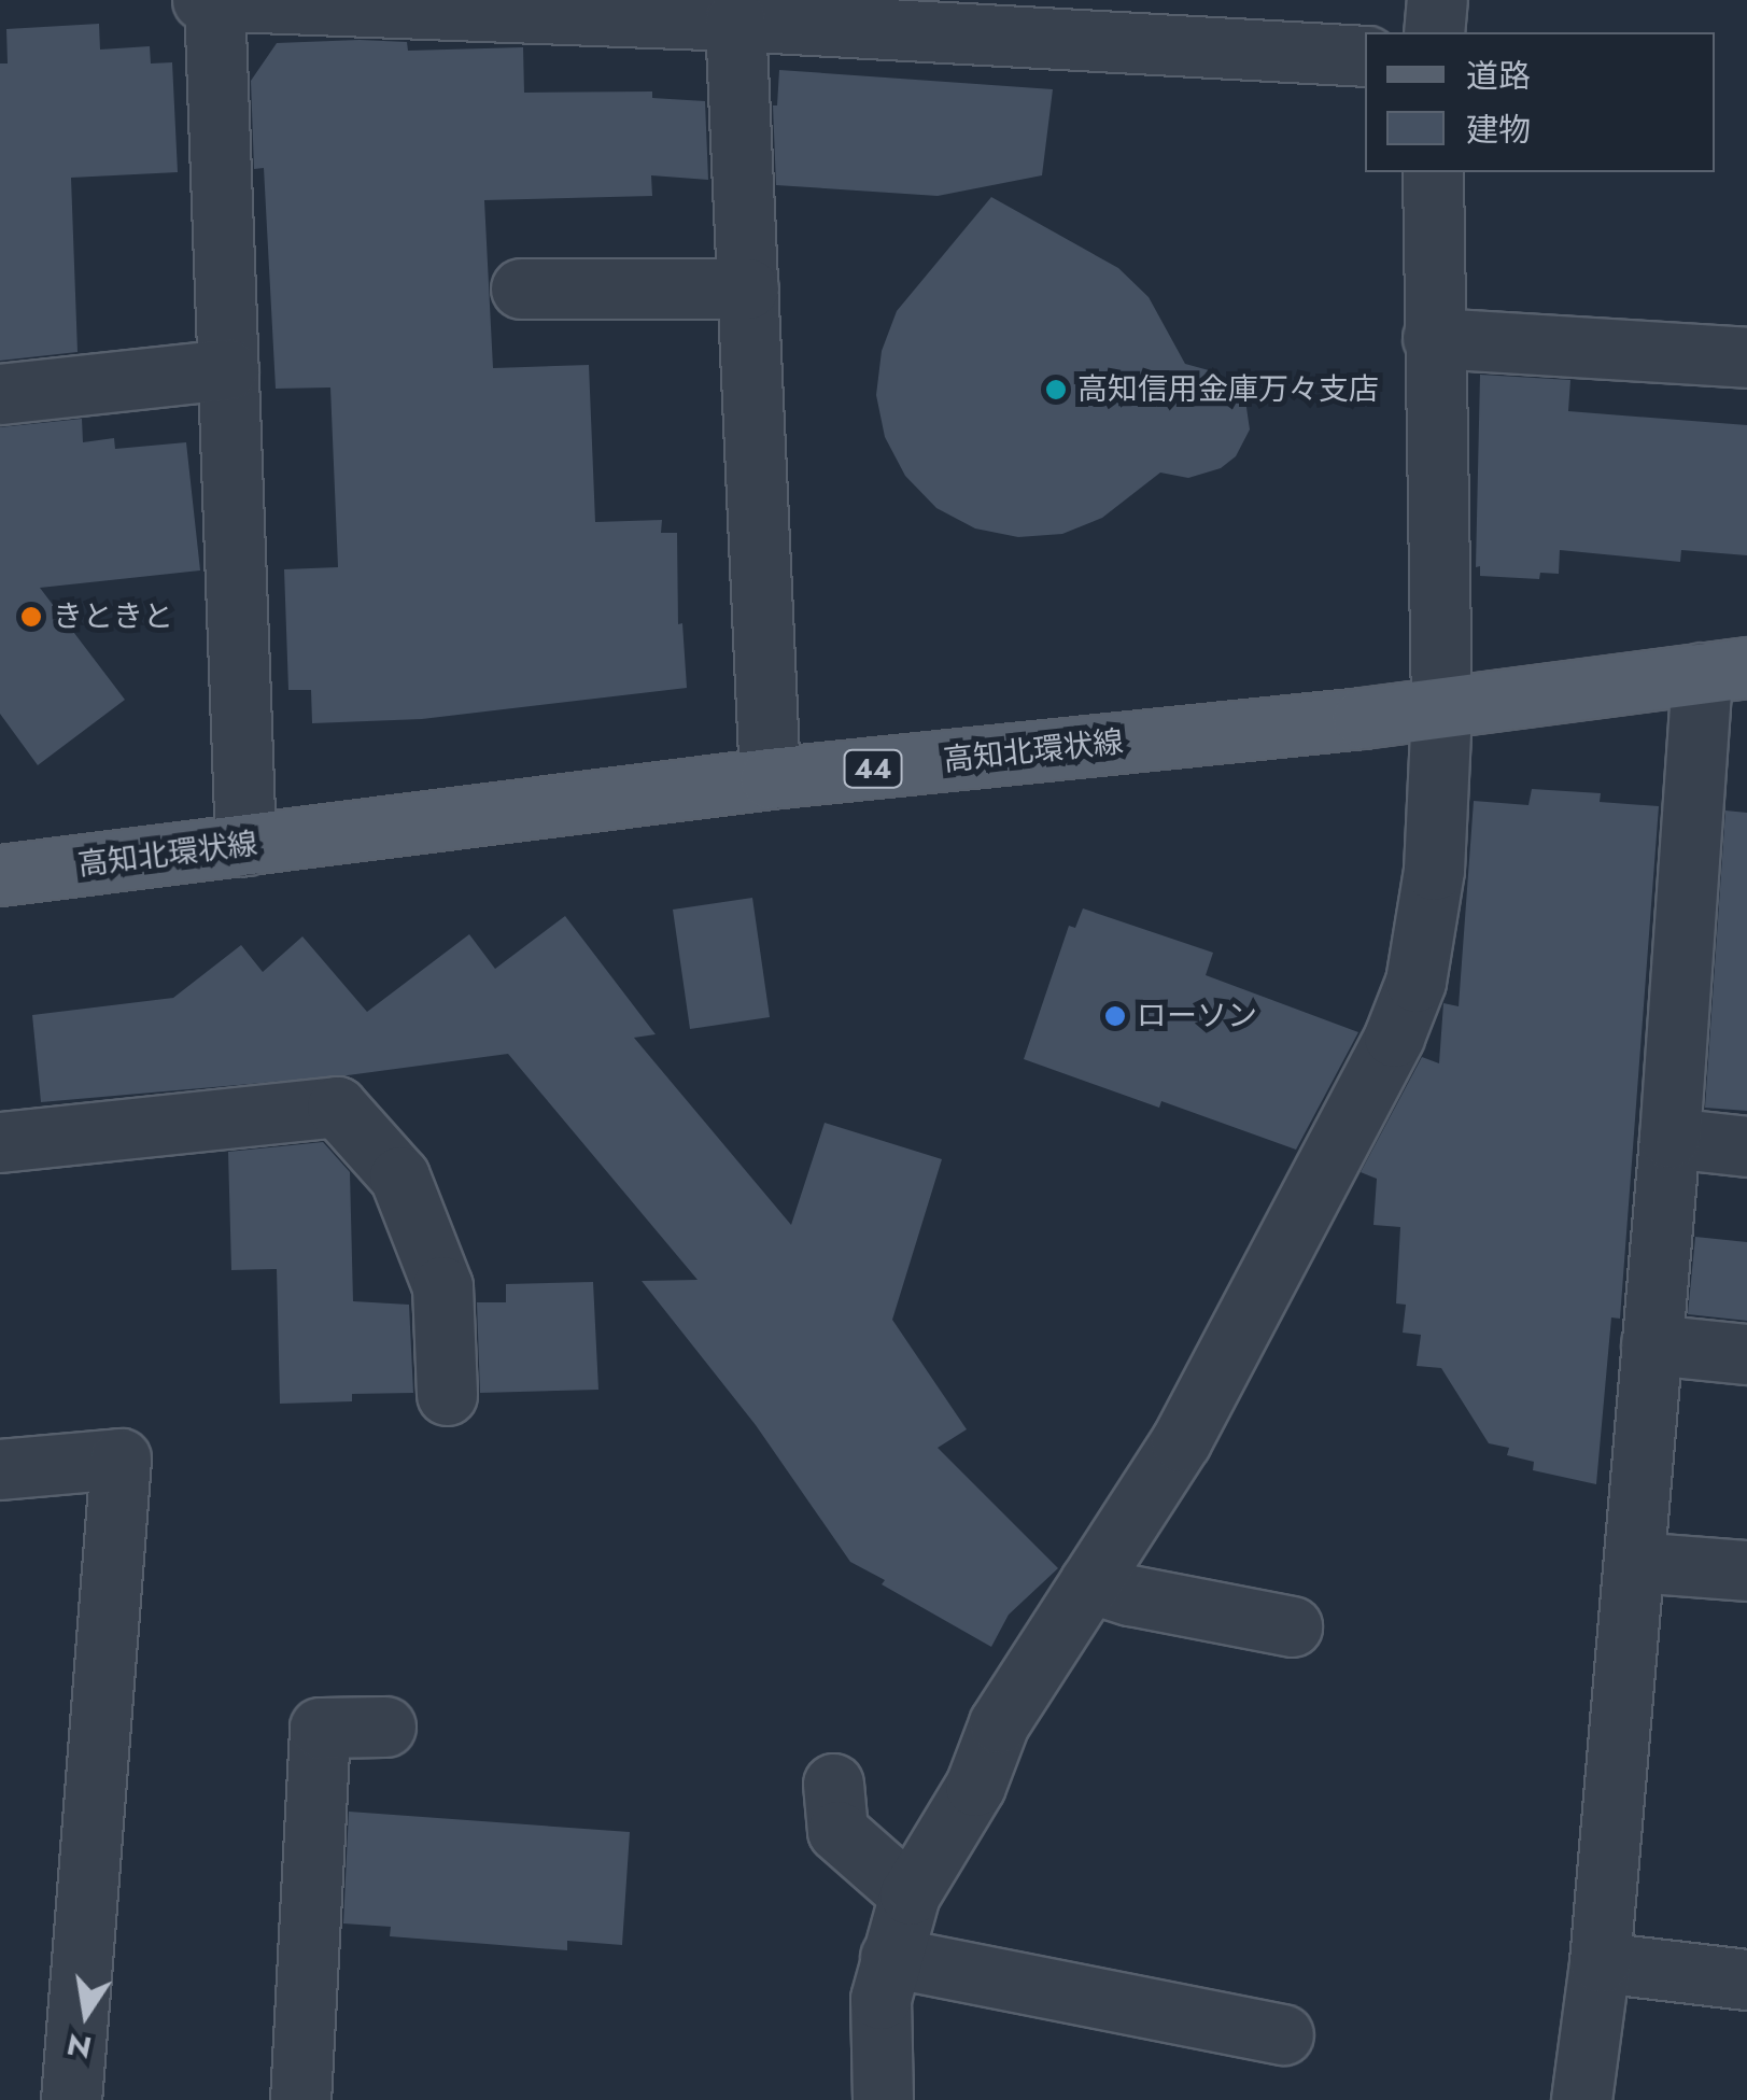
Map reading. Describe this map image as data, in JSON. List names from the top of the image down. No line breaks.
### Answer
{"streets":{"main road":["高知北環状線","44"]},"places":["高知信用金庫万々支店","きときと","ローソン"],"legend":["道路","建物"],"north":"bottom"}
